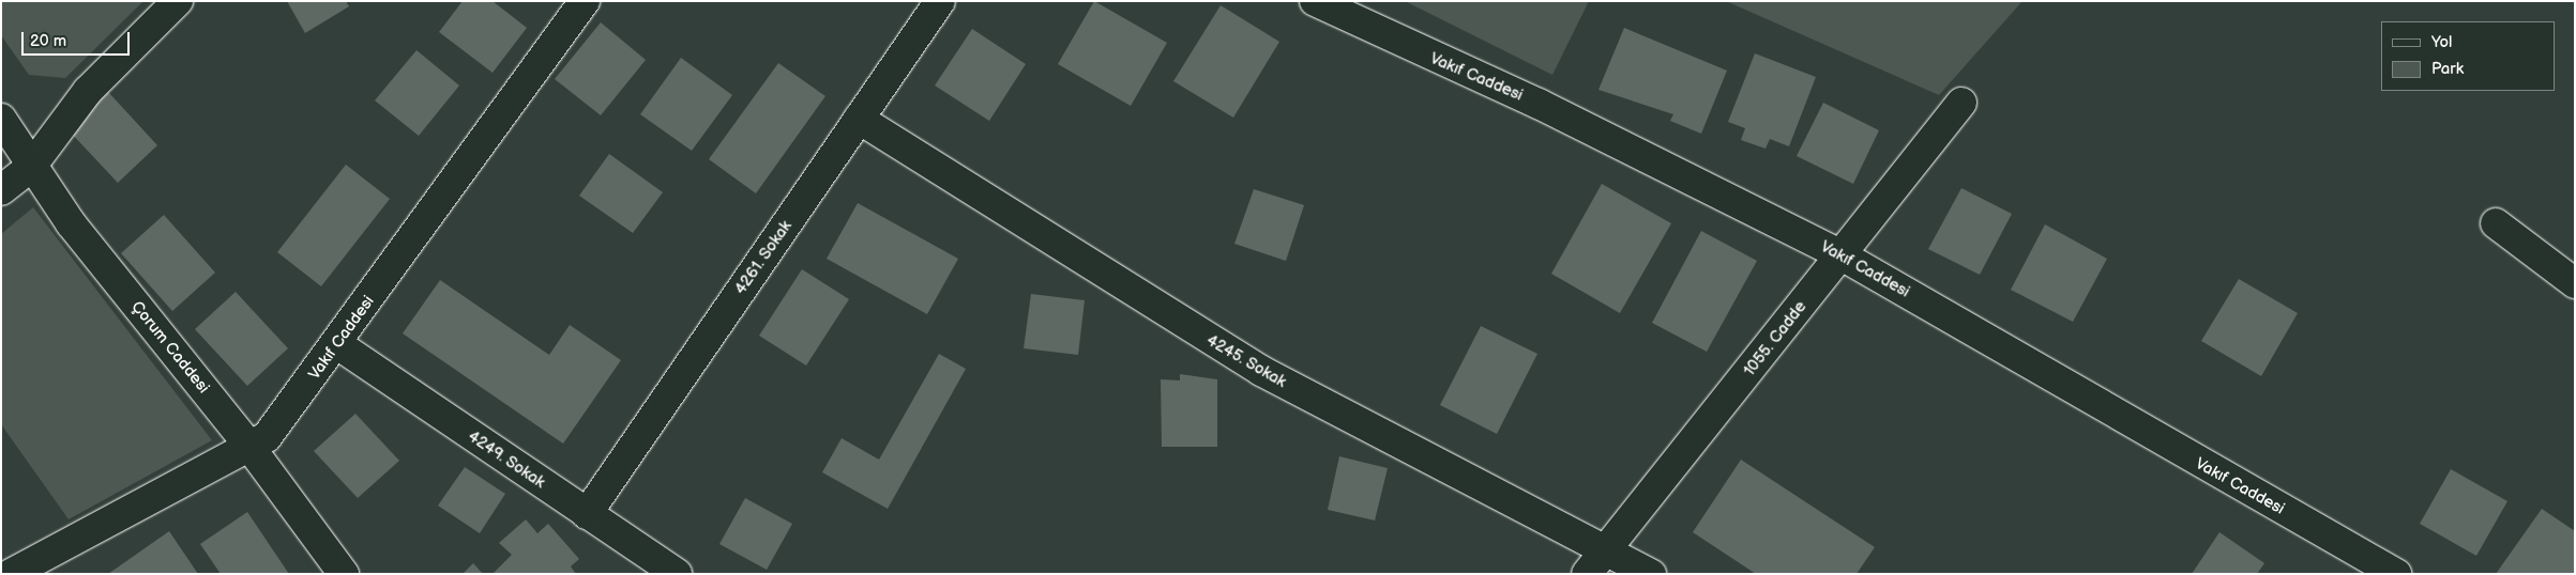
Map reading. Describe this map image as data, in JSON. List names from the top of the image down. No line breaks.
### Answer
{"streets":{"street":["Vakıf Caddesi","4261. Sokak","1055. Cadde","Çorum Caddesi","4245. Sokak","4249. Sokak"]},"crossings":[["Vakıf Caddesi","1055. Cadde"],["Vakıf Caddesi","Çorum Caddesi"],["Vakıf Caddesi","4249. Sokak"],["4261. Sokak","4245. Sokak"],["4261. Sokak","4249. Sokak"],["1055. Cadde","4245. Sokak"]],"legend":["Yol","Park"],"scale_bar":"20 m"}
